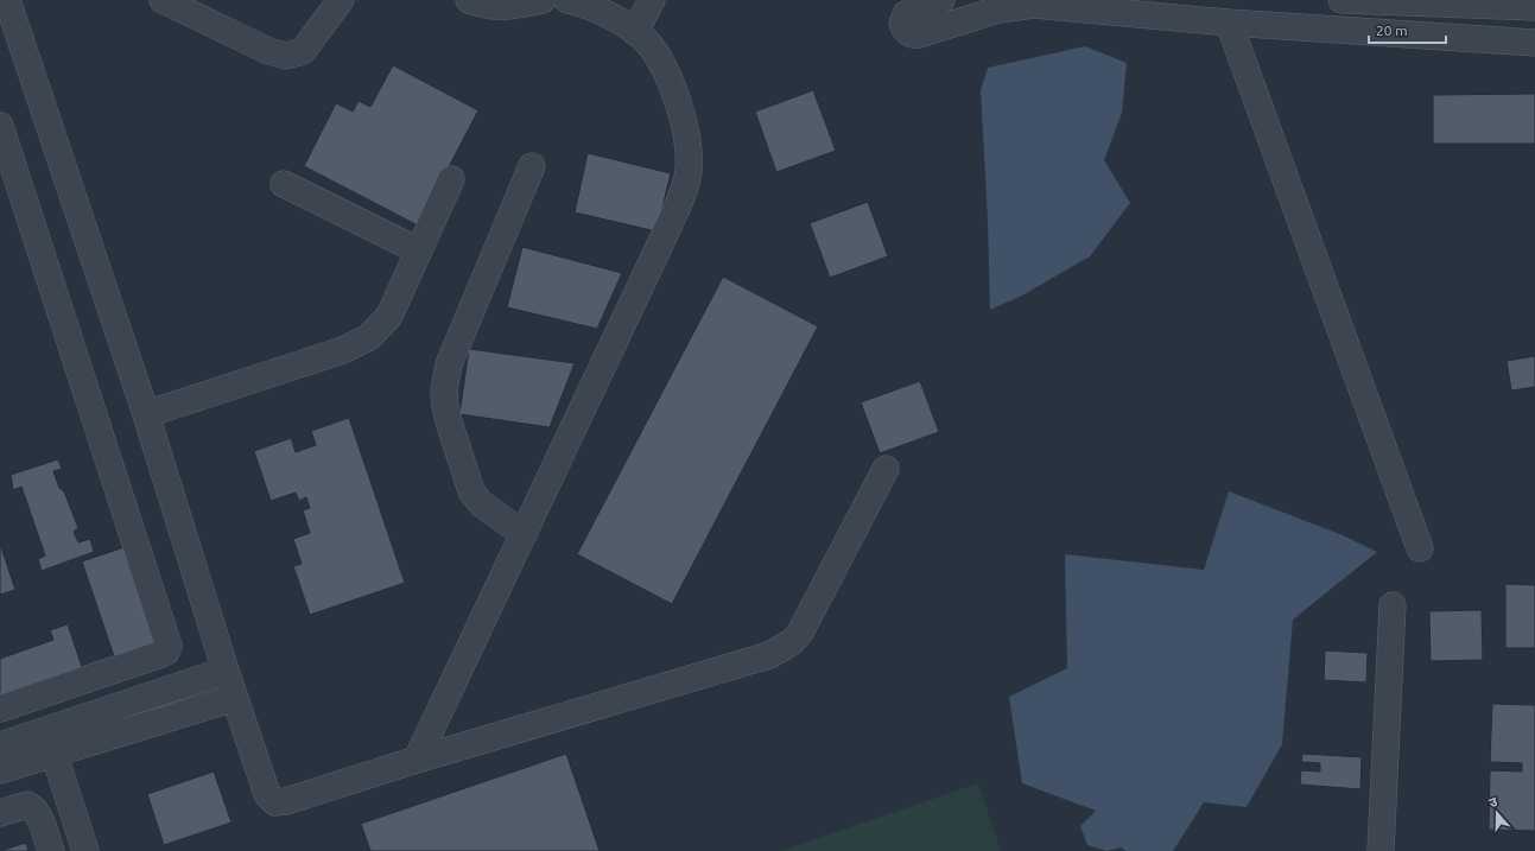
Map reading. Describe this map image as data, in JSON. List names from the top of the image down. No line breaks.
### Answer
{"scale_bar":"20 m","north":"top"}
